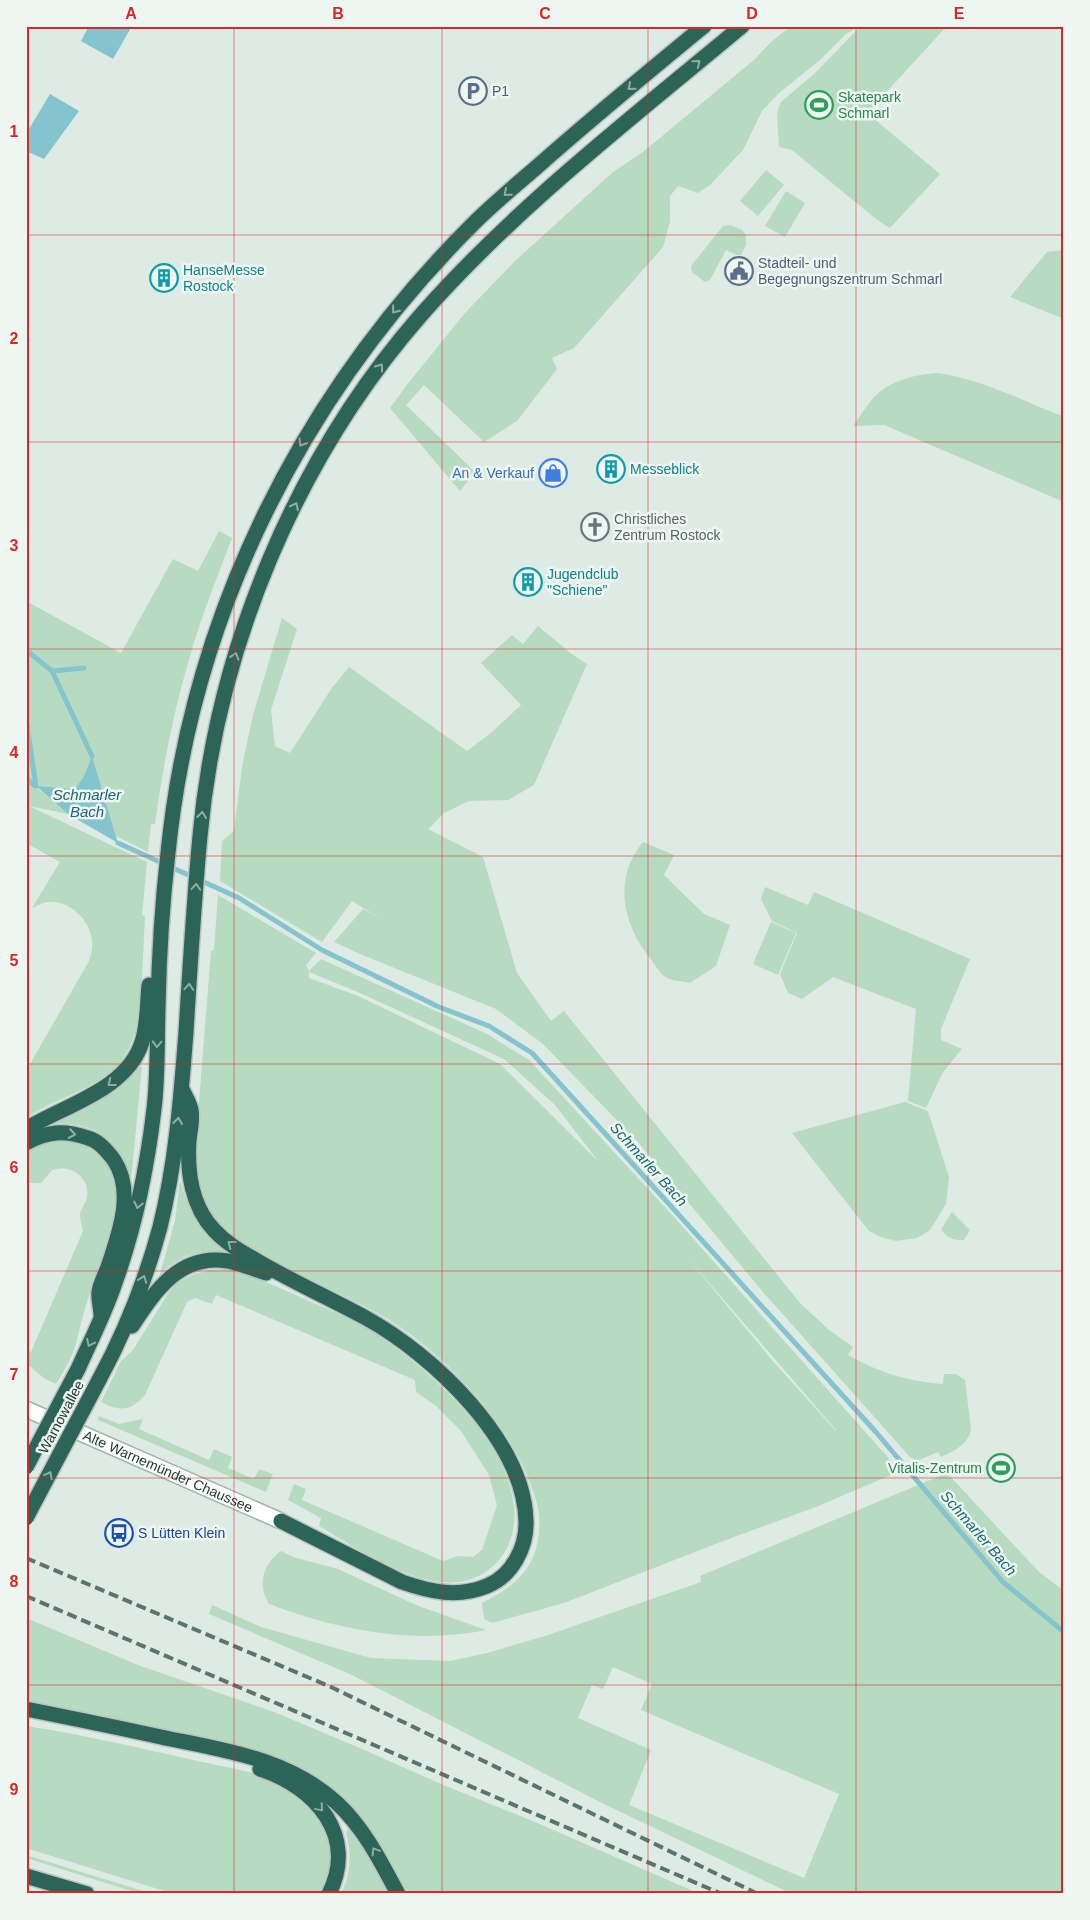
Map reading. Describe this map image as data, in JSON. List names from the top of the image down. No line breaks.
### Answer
{"streets":{"highway":["Warnowallee"],"street":["Alte Warnemünder Chaussee"]},"water":["Schmarler Bach"],"places":{"parking":["P1"],"sports":["Skatepark Schmarl","Vitalis-Zentrum"],"public building":["Stadteil- und Begegnungszentrum Schmarl"],"building":["HanseMesse Rostock","Messeblick","Jugendclub \"Schiene\""],"shop":["An & Verkauf"],"church":["Christliches Zentrum Rostock"],"bus stop":["S Lütten Klein"]},"grid":{"columns":["A","B","C","D","E"],"rows":["1","2","3","4","5","6","7","8","9"]}}
